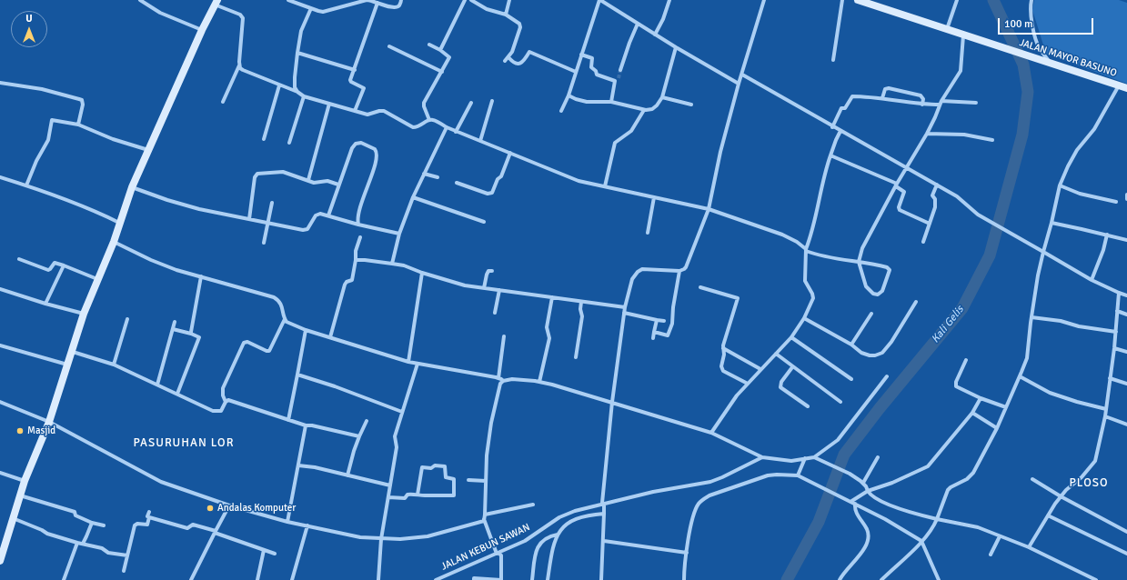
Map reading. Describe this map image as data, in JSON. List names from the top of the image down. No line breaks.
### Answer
{"streets":{"street":["JALAN MAYOR BASUNO","JALAN KEBUN SAWAN"]},"districts":["PASURUHAN LOR","PLOSO"],"water":["Kali Gelis"],"places":["Masjid","Andalas Komputer"],"scale_bar":"100 m","north":"top"}
